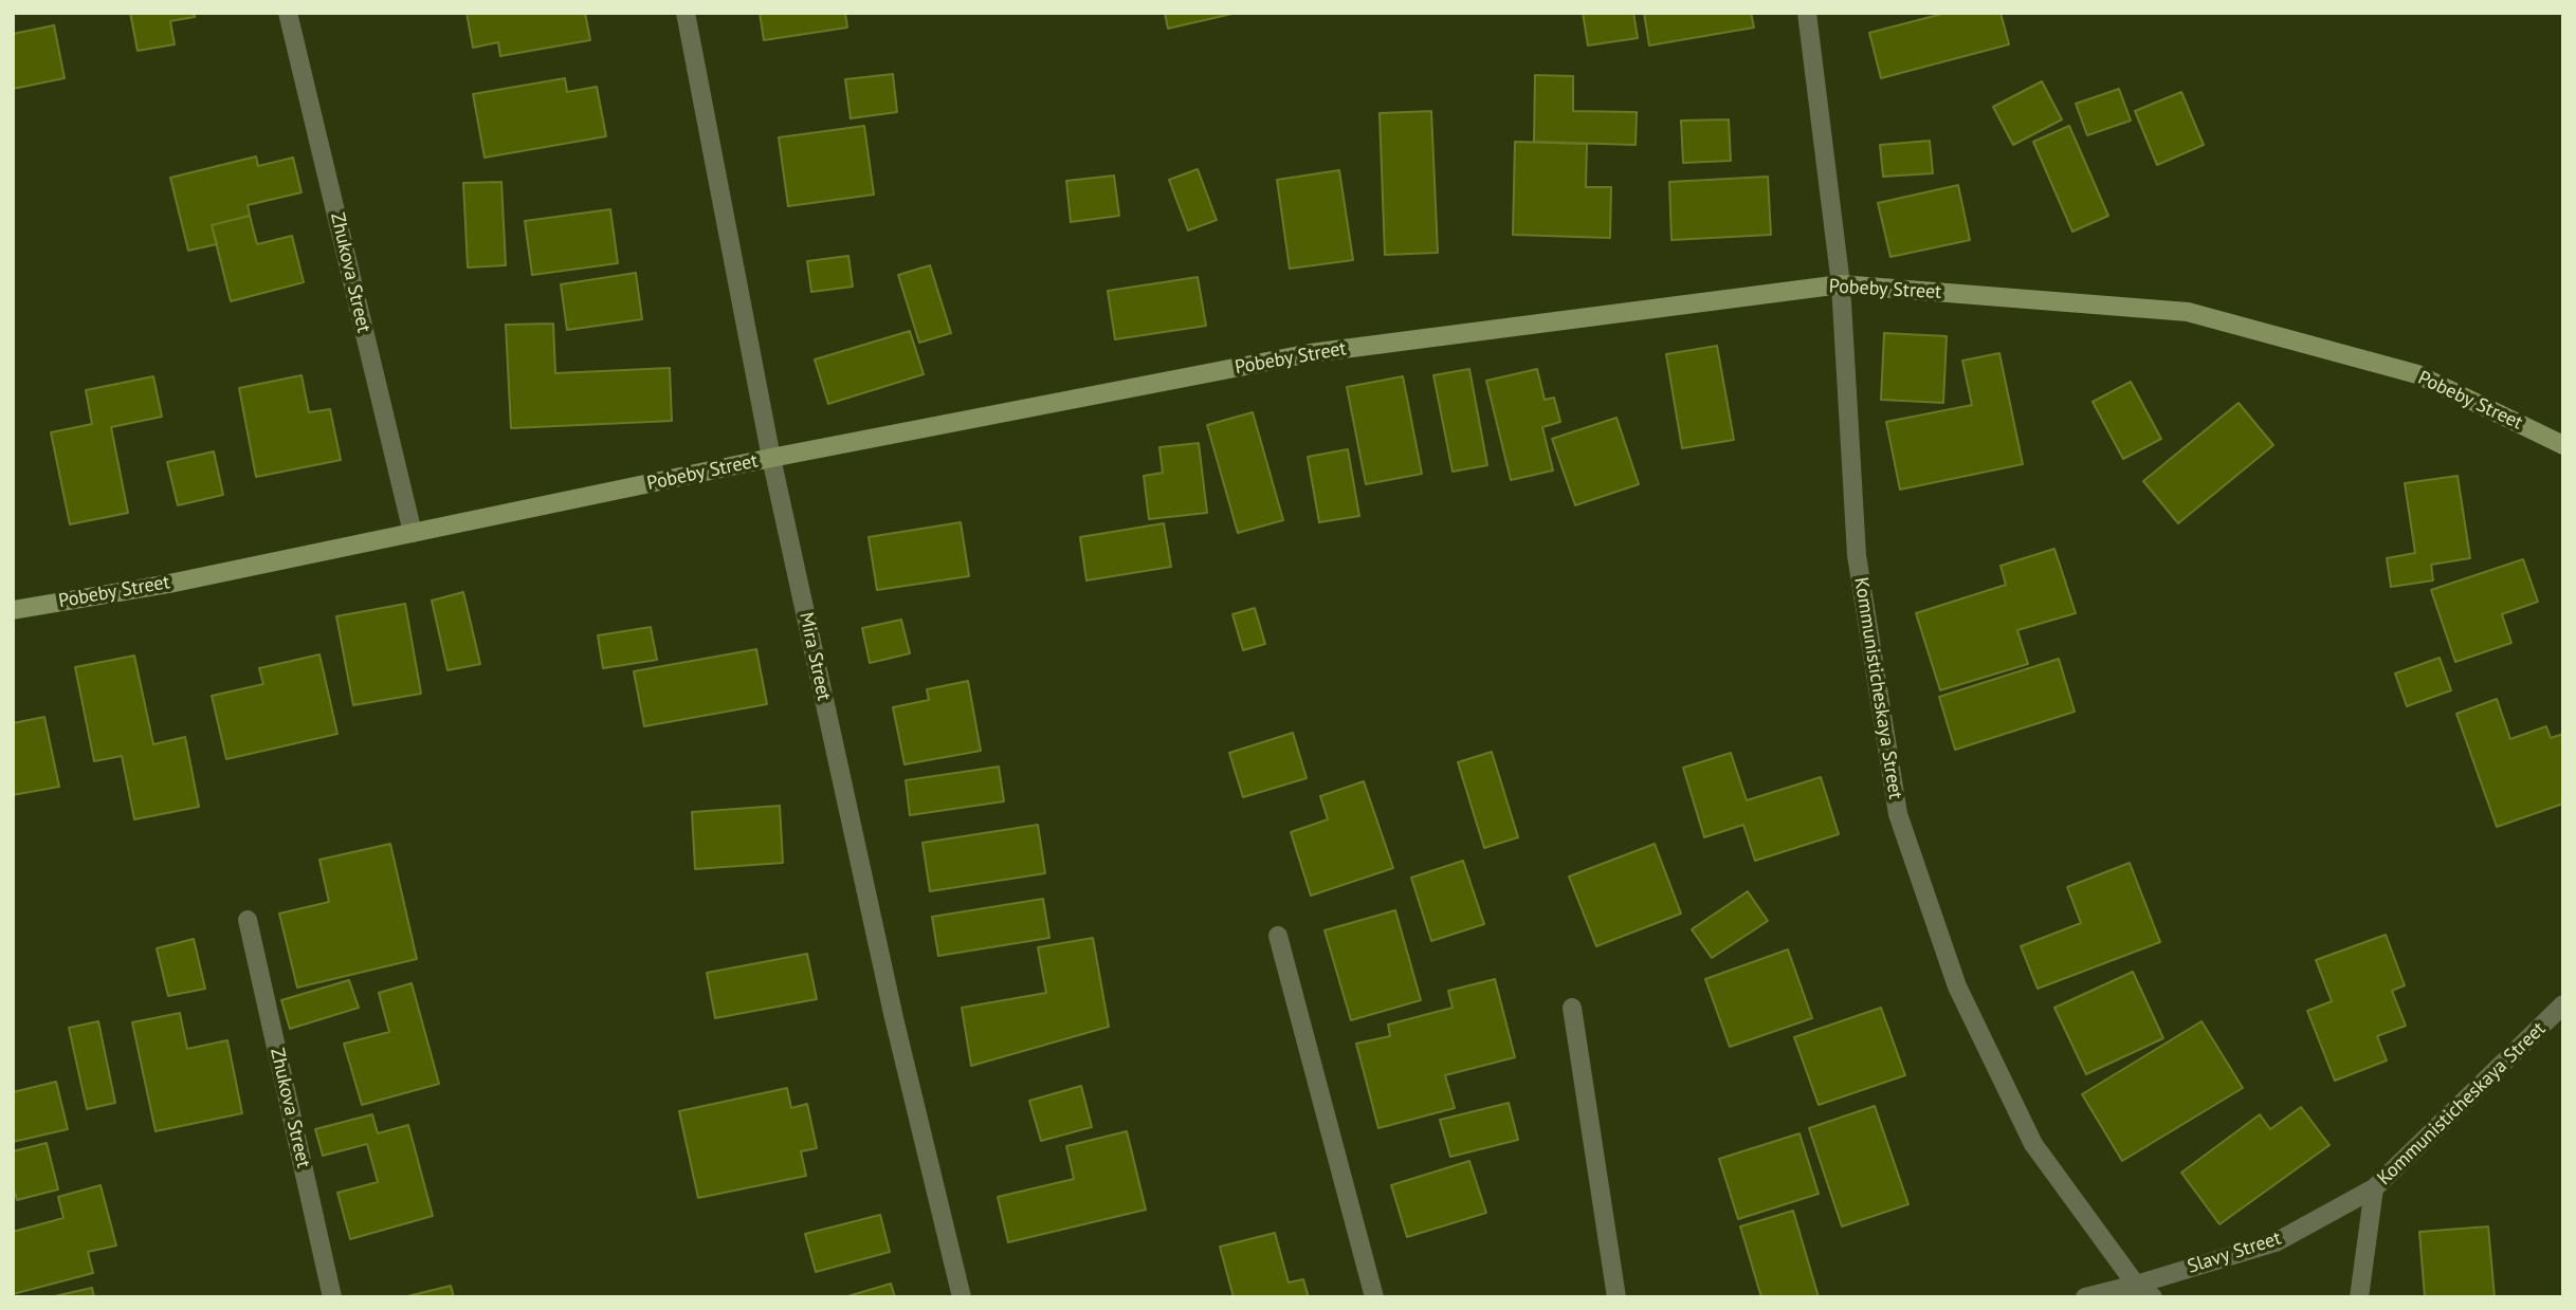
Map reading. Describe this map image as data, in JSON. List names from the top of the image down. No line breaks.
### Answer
{"streets":{"street":["Zhukova Street","Pobeby Street","Mira Street","Kommunisticheskaya Street","Slavy Street"]},"crossings":[["Zhukova Street","Pobeby Street"],["Pobeby Street","Mira Street"],["Pobeby Street","Kommunisticheskaya Street"],["Kommunisticheskaya Street","Slavy Street"]]}
